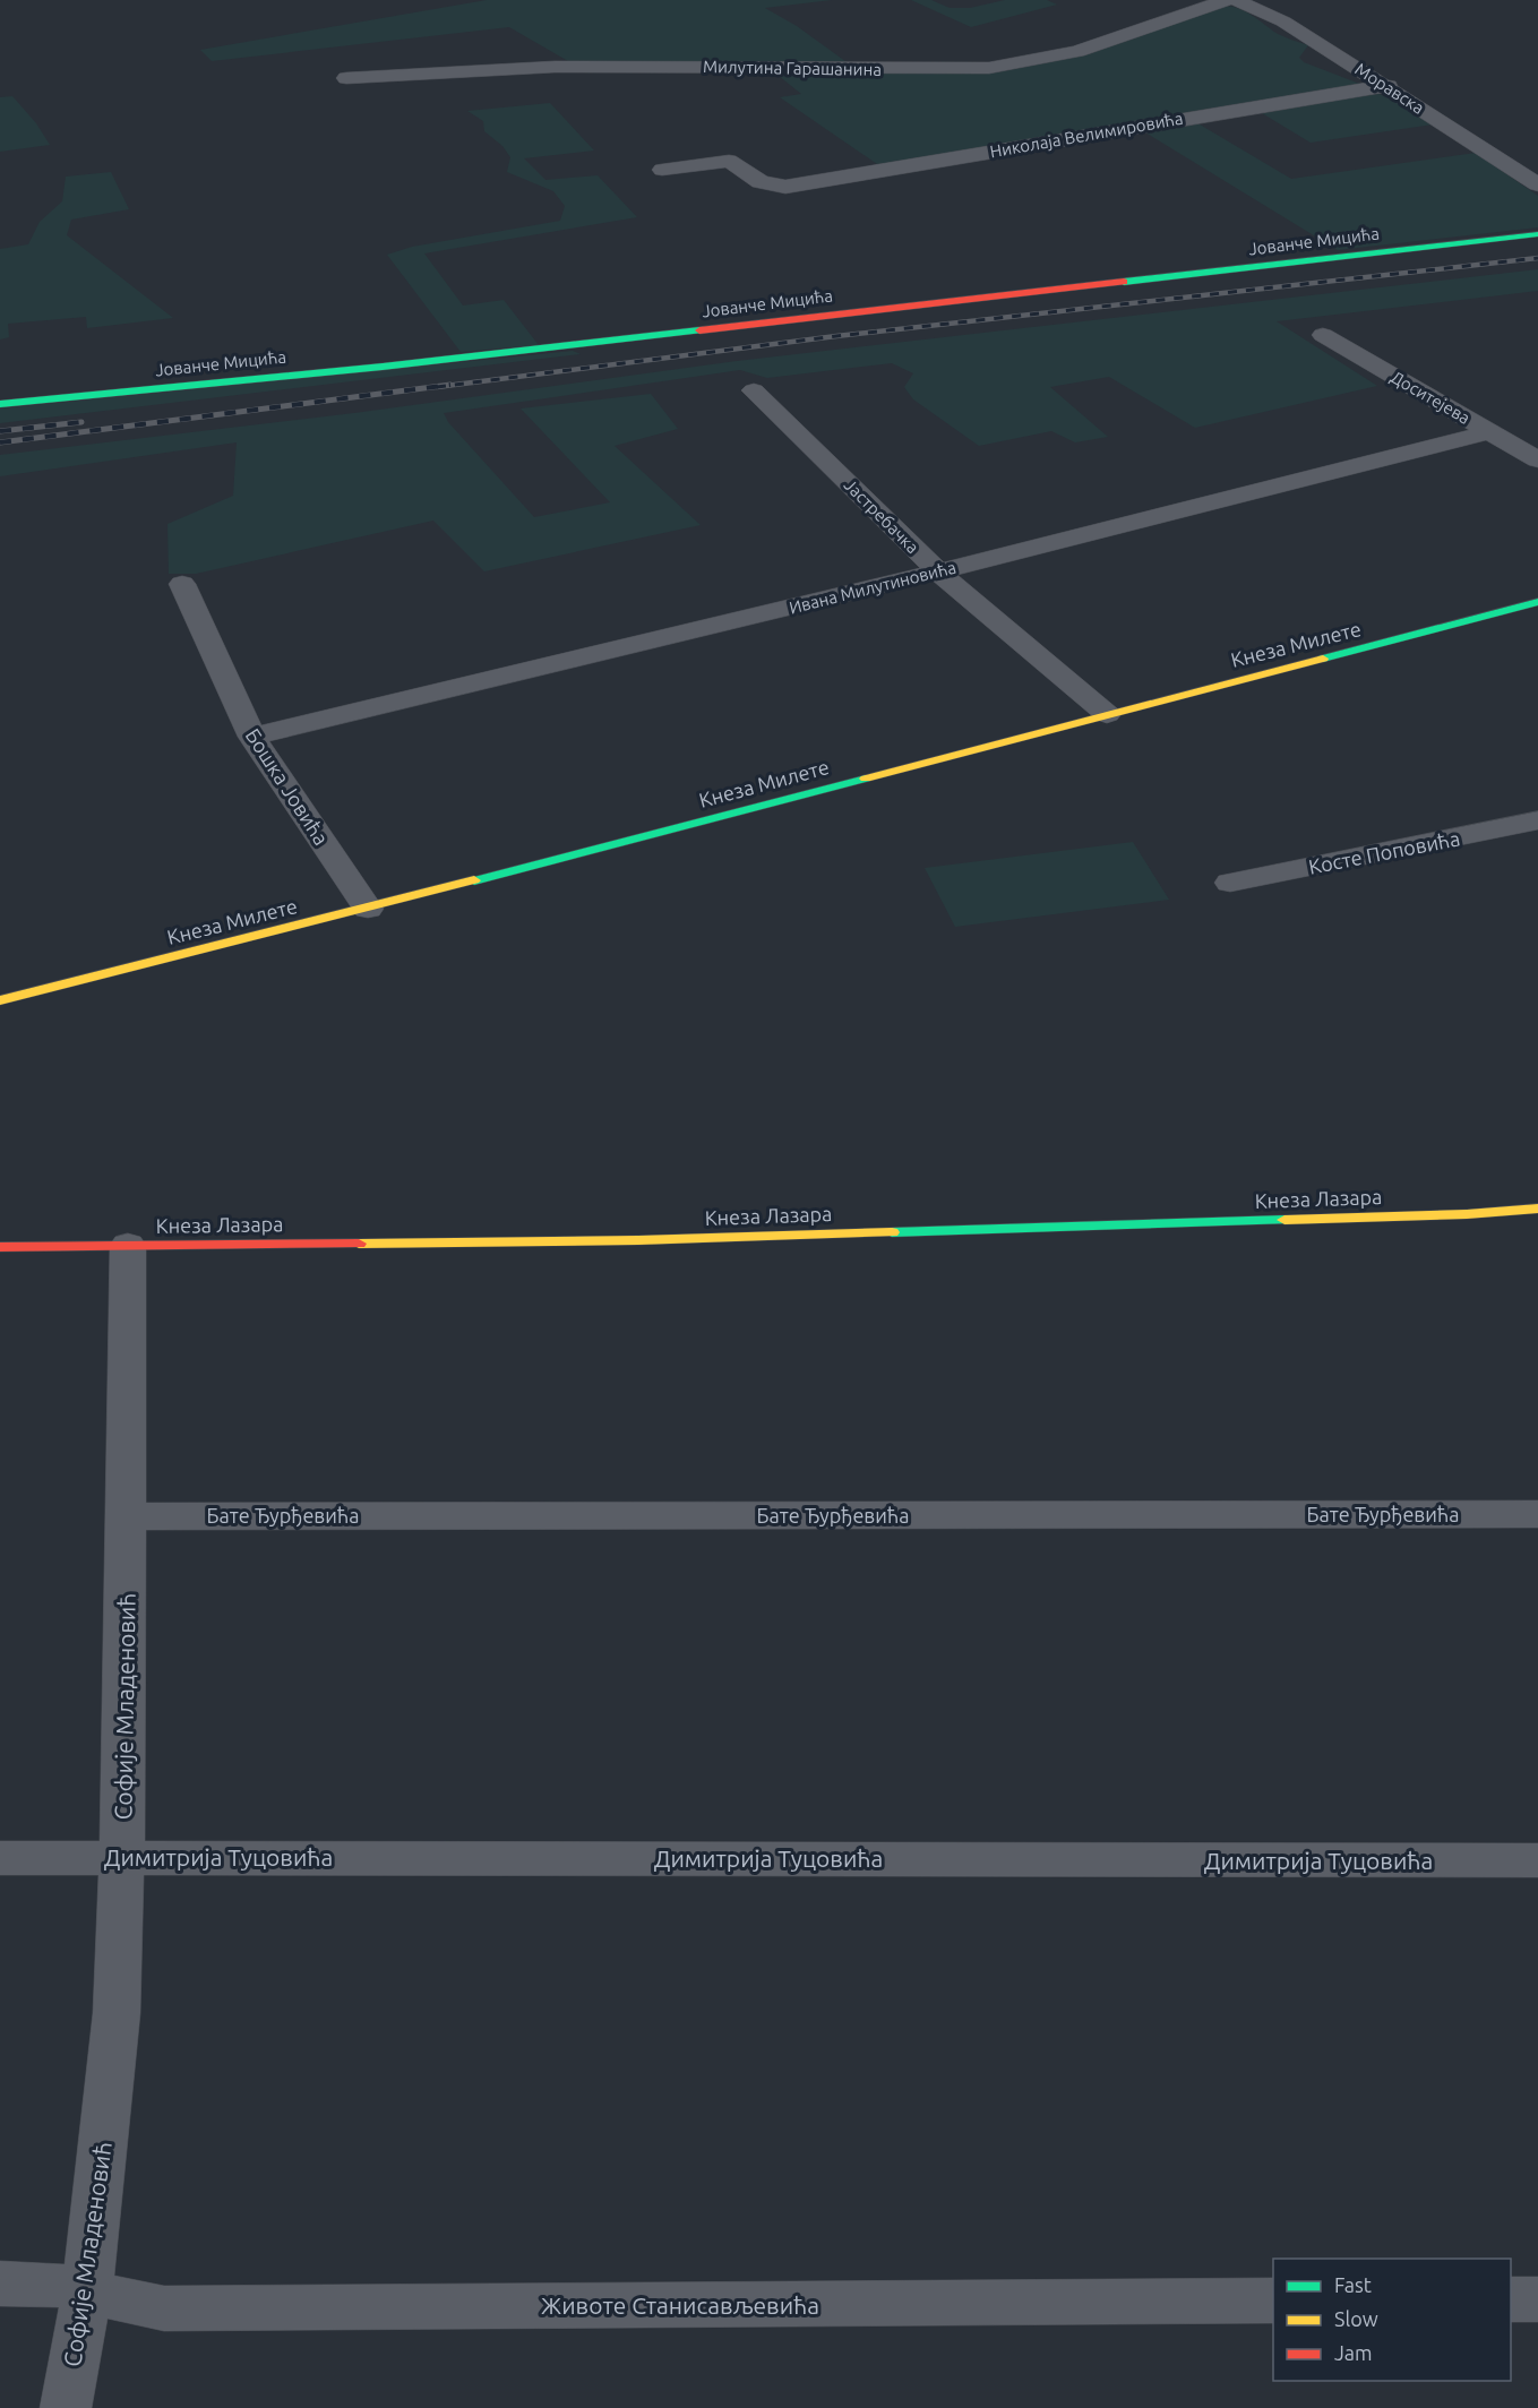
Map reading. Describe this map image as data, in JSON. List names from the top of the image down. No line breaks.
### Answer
{"streets":{"street":["Милутина Гарашанина","Моравска","Николаја Велимировића","Јованче Мицића","Доситејева","Јастребачка","Ивана Милутиновића","Кнеза Милете","Бошка Јовића","Косте Поповића","Кнеза Лазара","Бате Ђурђевића","Софије Младеновић","Димитрија Туцовића","Животе Станисављевића"]},"crossings":[["Моравска","Николаја Велимировића"],["Доситејева","Ивана Милутиновића"],["Јастребачка","Ивана Милутиновића"],["Јастребачка","Кнеза Милете"],["Ивана Милутиновића","Бошка Јовића"],["Кнеза Милете","Бошка Јовића"],["Кнеза Лазара","Софије Младеновић"],["Бате Ђурђевића","Софије Младеновић"],["Софије Младеновић","Димитрија Туцовића"],["Софије Младеновић","Животе Станисављевића"]],"legend":["Fast","Slow","Jam"]}
